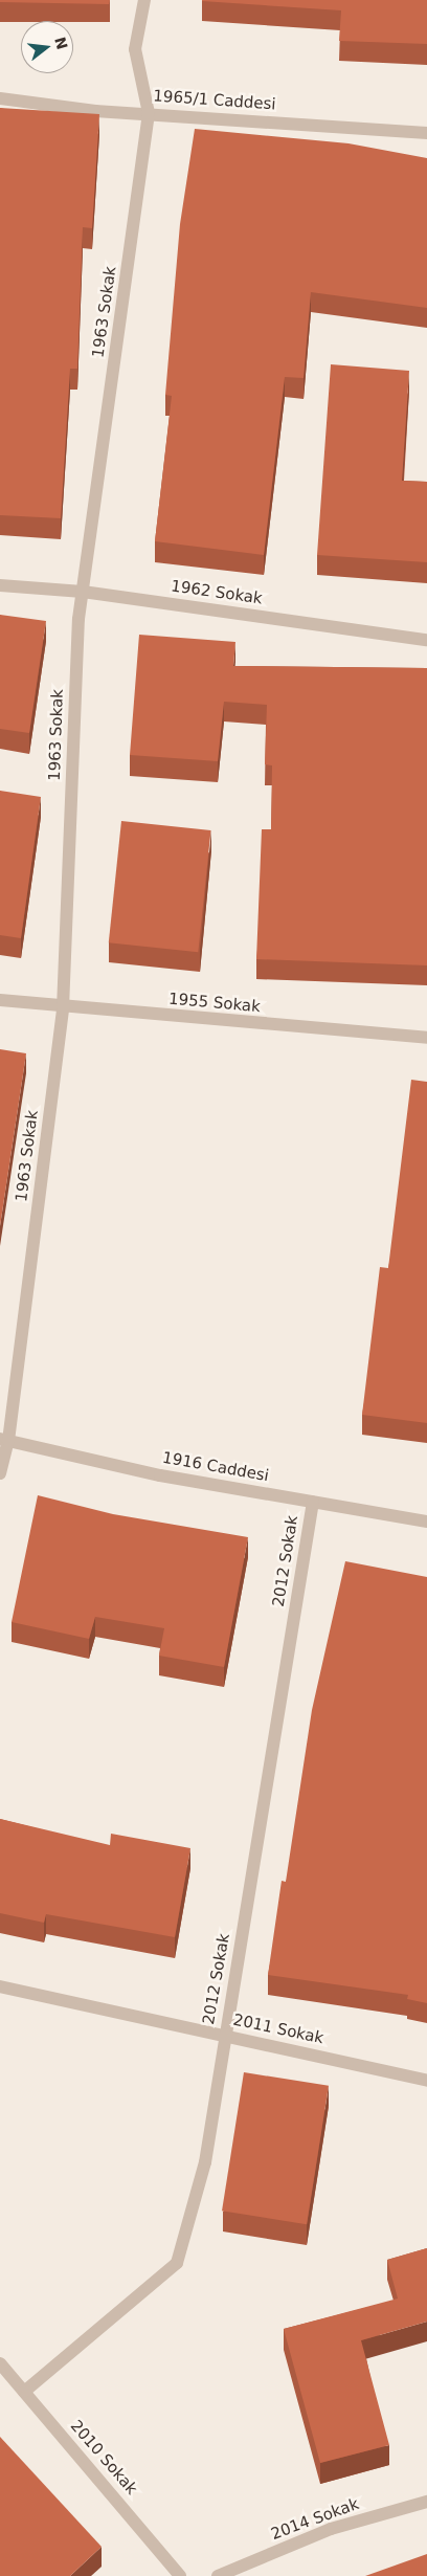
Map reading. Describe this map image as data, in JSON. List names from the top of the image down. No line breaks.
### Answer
{"streets":{"street":["1965/1 Caddesi","1963 Sokak","1962 Sokak","1955 Sokak","1916 Caddesi","2012 Sokak","2011 Sokak","2010 Sokak","2014 Sokak"]},"crossings":[["1965/1 Caddesi","1963 Sokak"],["1963 Sokak","1962 Sokak"],["1963 Sokak","1955 Sokak"],["1963 Sokak","1916 Caddesi"],["1916 Caddesi","2012 Sokak"],["2012 Sokak","2011 Sokak"],["2012 Sokak","2010 Sokak"]],"north":"right"}
